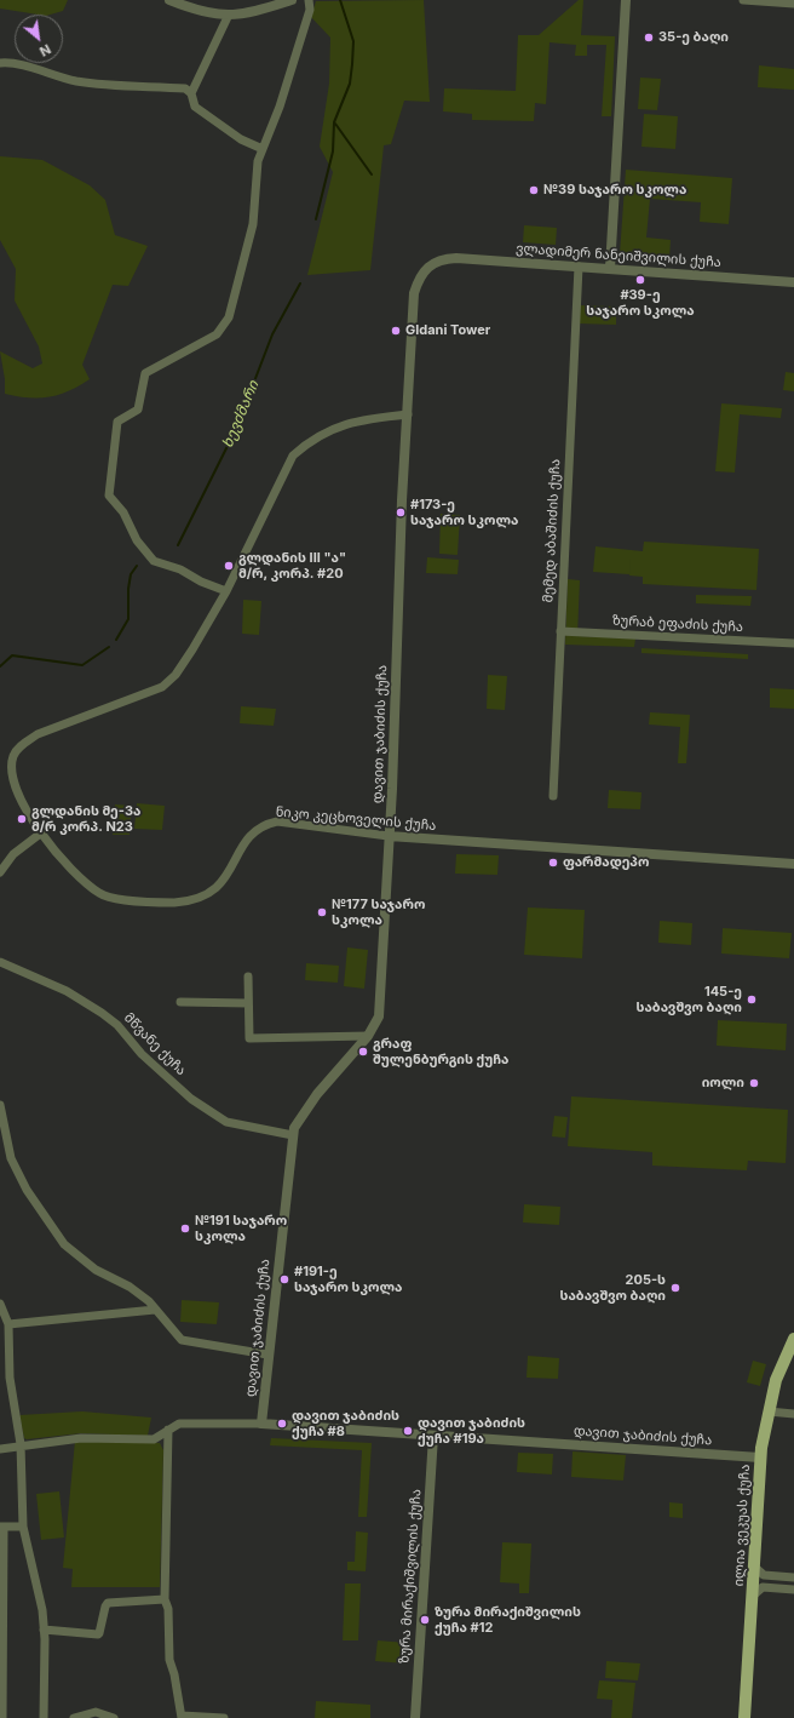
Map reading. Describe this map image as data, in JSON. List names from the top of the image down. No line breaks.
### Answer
{"streets":{"main road":["ილია ვეკუას ქუჩა"],"street":["ვლადიმერ ნანეიშვილის ქუჩა","მემედ აბაშიძის ქუჩა","ზურაბ ეფაძის ქუჩა","დავით ჯაბიძის ქუჩა","ნიკო კეცხოველის ქუჩა","მწვანე ქუჩა","ზურა მირაქიშვილის ქუჩა"]},"crossings":[["ვლადიმერ ნანეიშვილის ქუჩა","მემედ აბაშიძის ქუჩა"],["ვლადიმერ ნანეიშვილის ქუჩა","დავით ჯაბიძის ქუჩა"],["მემედ აბაშიძის ქუჩა","ზურაბ ეფაძის ქუჩა"],["დავით ჯაბიძის ქუჩა","ნიკო კეცხოველის ქუჩა"],["დავით ჯაბიძის ქუჩა","მწვანე ქუჩა"],["დავით ჯაბიძის ქუჩა","ილია ვეკუას ქუჩა"],["დავით ჯაბიძის ქუჩა","ზურა მირაქიშვილის ქუჩა"]],"water":["ხევძმარი"],"places":["35-ე ბაღი","№39 საჯარო სკოლა","#39-ე საჯარო სკოლა","Gldani Tower","#173-ე საჯარო სკოლა","გლდანის III \"ა\" მ/რ, კორპ. #20","გლდანის მე-3ა მ/რ კორპ. N23","ფარმადეპო","№177 საჯარო სკოლა","145-ე საბავშვო ბაღი","გრაფ შულენბურგის ქუჩა","იოლი","№191 საჯარო სკოლა","#191-ე საჯარო სკოლა","205-ს საბავშვო ბაღი","დავით ჯაბიძის ქუჩა #8","დავით ჯაბიძის ქუჩა #19ა","ზურა მირაქიშვილის ქუჩა #12"],"north":"bottom right"}
